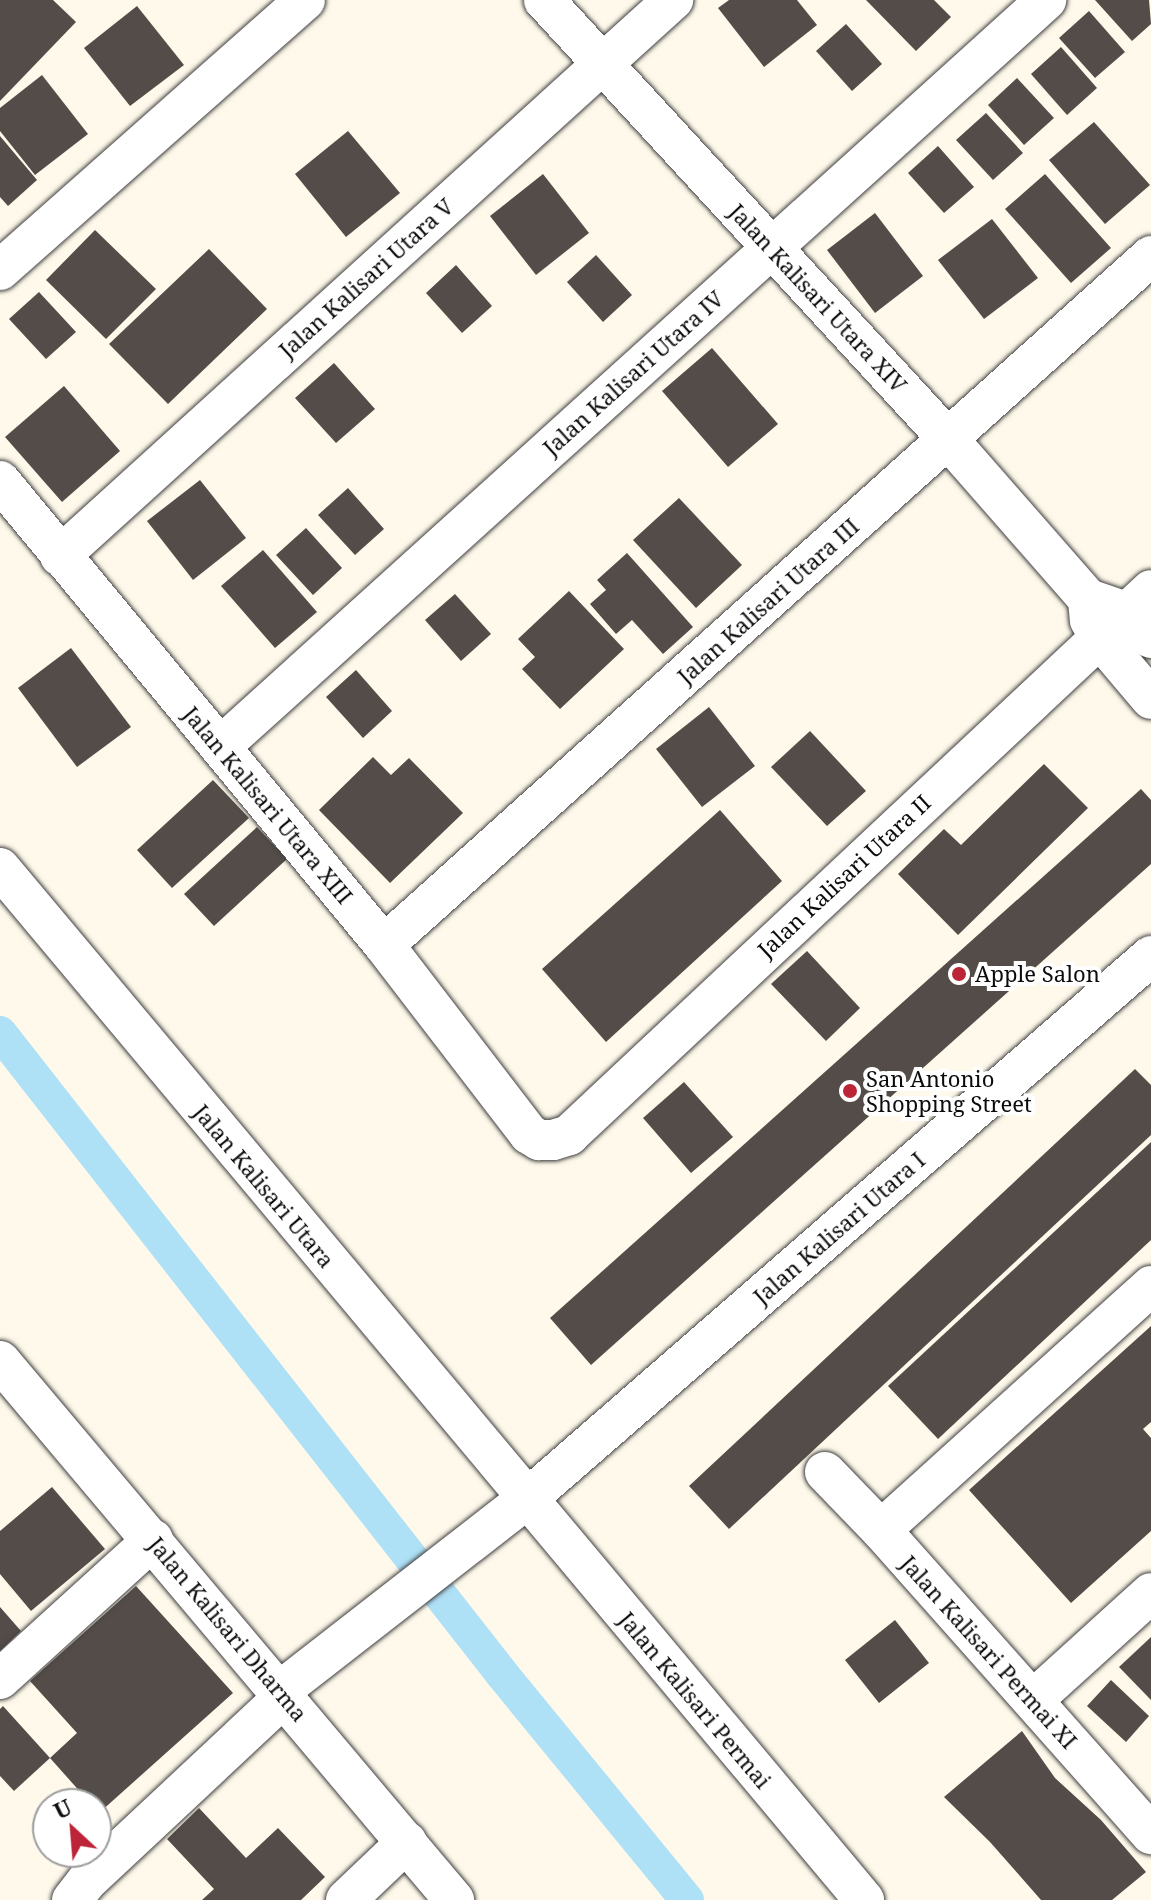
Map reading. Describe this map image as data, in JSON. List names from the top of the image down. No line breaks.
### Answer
{"streets":{"street":["Jalan Kalisari Utara V","Jalan Kalisari Utara XIV","Jalan Kalisari Utara IV","Jalan Kalisari Utara III","Jalan Kalisari Utara XIII","Jalan Kalisari Utara II","Jalan Kalisari Utara","Jalan Kalisari Utara I","Jalan Kalisari Dharma","Jalan Kalisari Permai XI","Jalan Kalisari Permai"]},"crossings":[["Jalan Kalisari Utara V","Jalan Kalisari Utara XIV"],["Jalan Kalisari Utara V","Jalan Kalisari Utara XIII"],["Jalan Kalisari Utara XIV","Jalan Kalisari Utara IV"],["Jalan Kalisari Utara XIV","Jalan Kalisari Utara III"],["Jalan Kalisari Utara XIV","Jalan Kalisari Utara II"],["Jalan Kalisari Utara IV","Jalan Kalisari Utara XIII"],["Jalan Kalisari Utara III","Jalan Kalisari Utara XIII"],["Jalan Kalisari Utara XIII","Jalan Kalisari Utara II"],["Jalan Kalisari Utara","Jalan Kalisari Utara I"],["Jalan Kalisari Utara","Jalan Kalisari Permai"],["Jalan Kalisari Utara I","Jalan Kalisari Dharma"],["Jalan Kalisari Utara I","Jalan Kalisari Permai"]],"places":["Apple Salon","San Antonio Shopping Street"],"north":"top left"}
